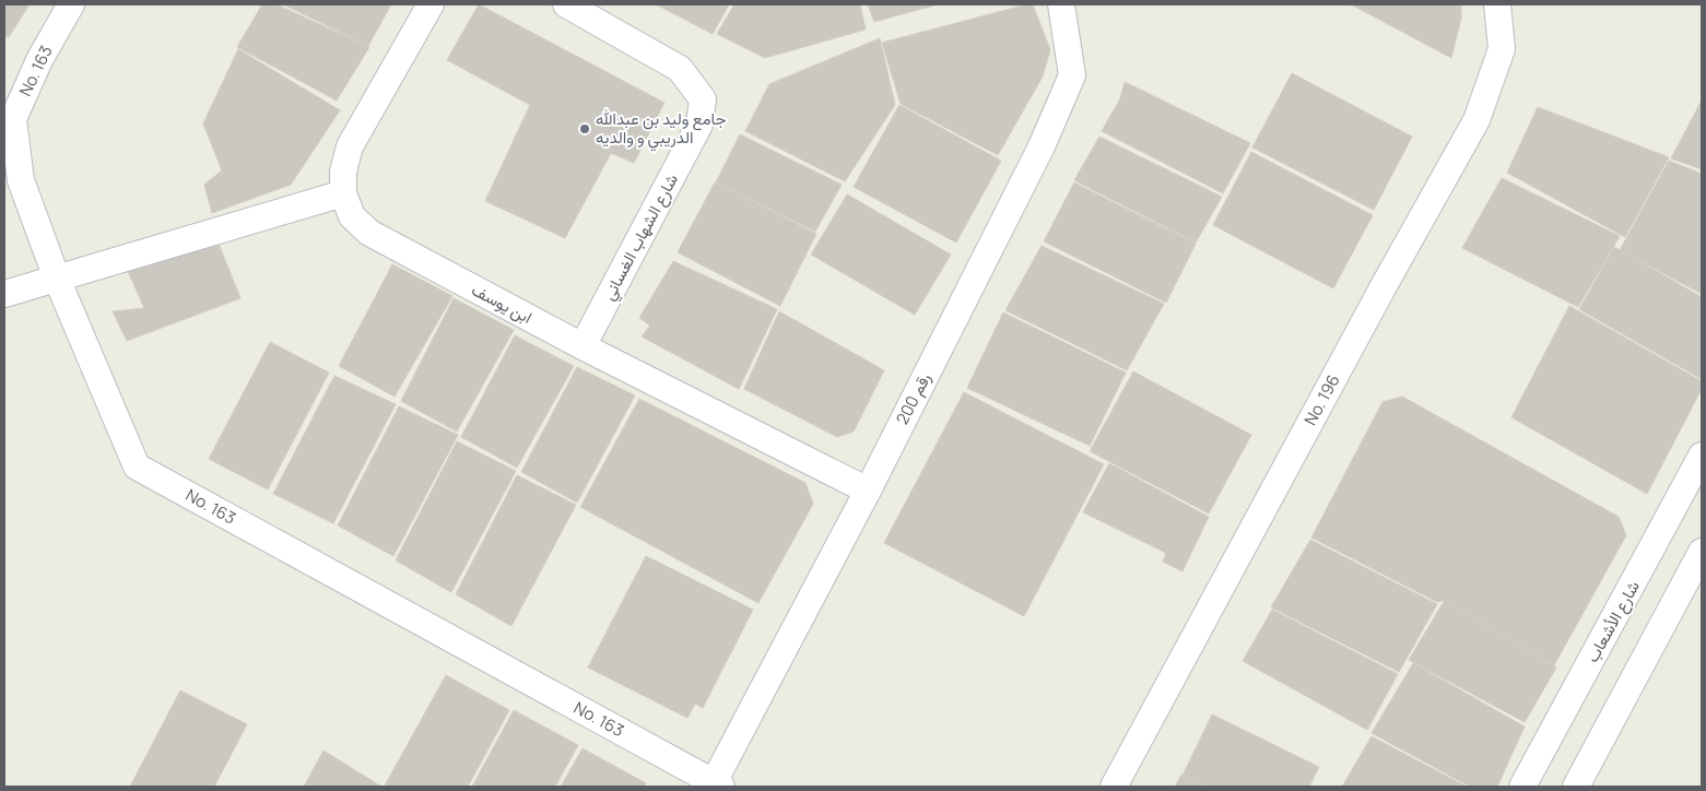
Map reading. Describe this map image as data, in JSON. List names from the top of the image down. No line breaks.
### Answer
{"streets":{"street":["No. 163","شارع الشهاب الغساني","ابن يوسف","رقم 200","No. 196","شارع الأشعاب"]},"crossings":[["No. 163","رقم 200"],["شارع الشهاب الغساني","ابن يوسف"],["ابن يوسف","رقم 200"]],"places":["جامع وليد بن عبدالله الدريبي و والديه"]}
